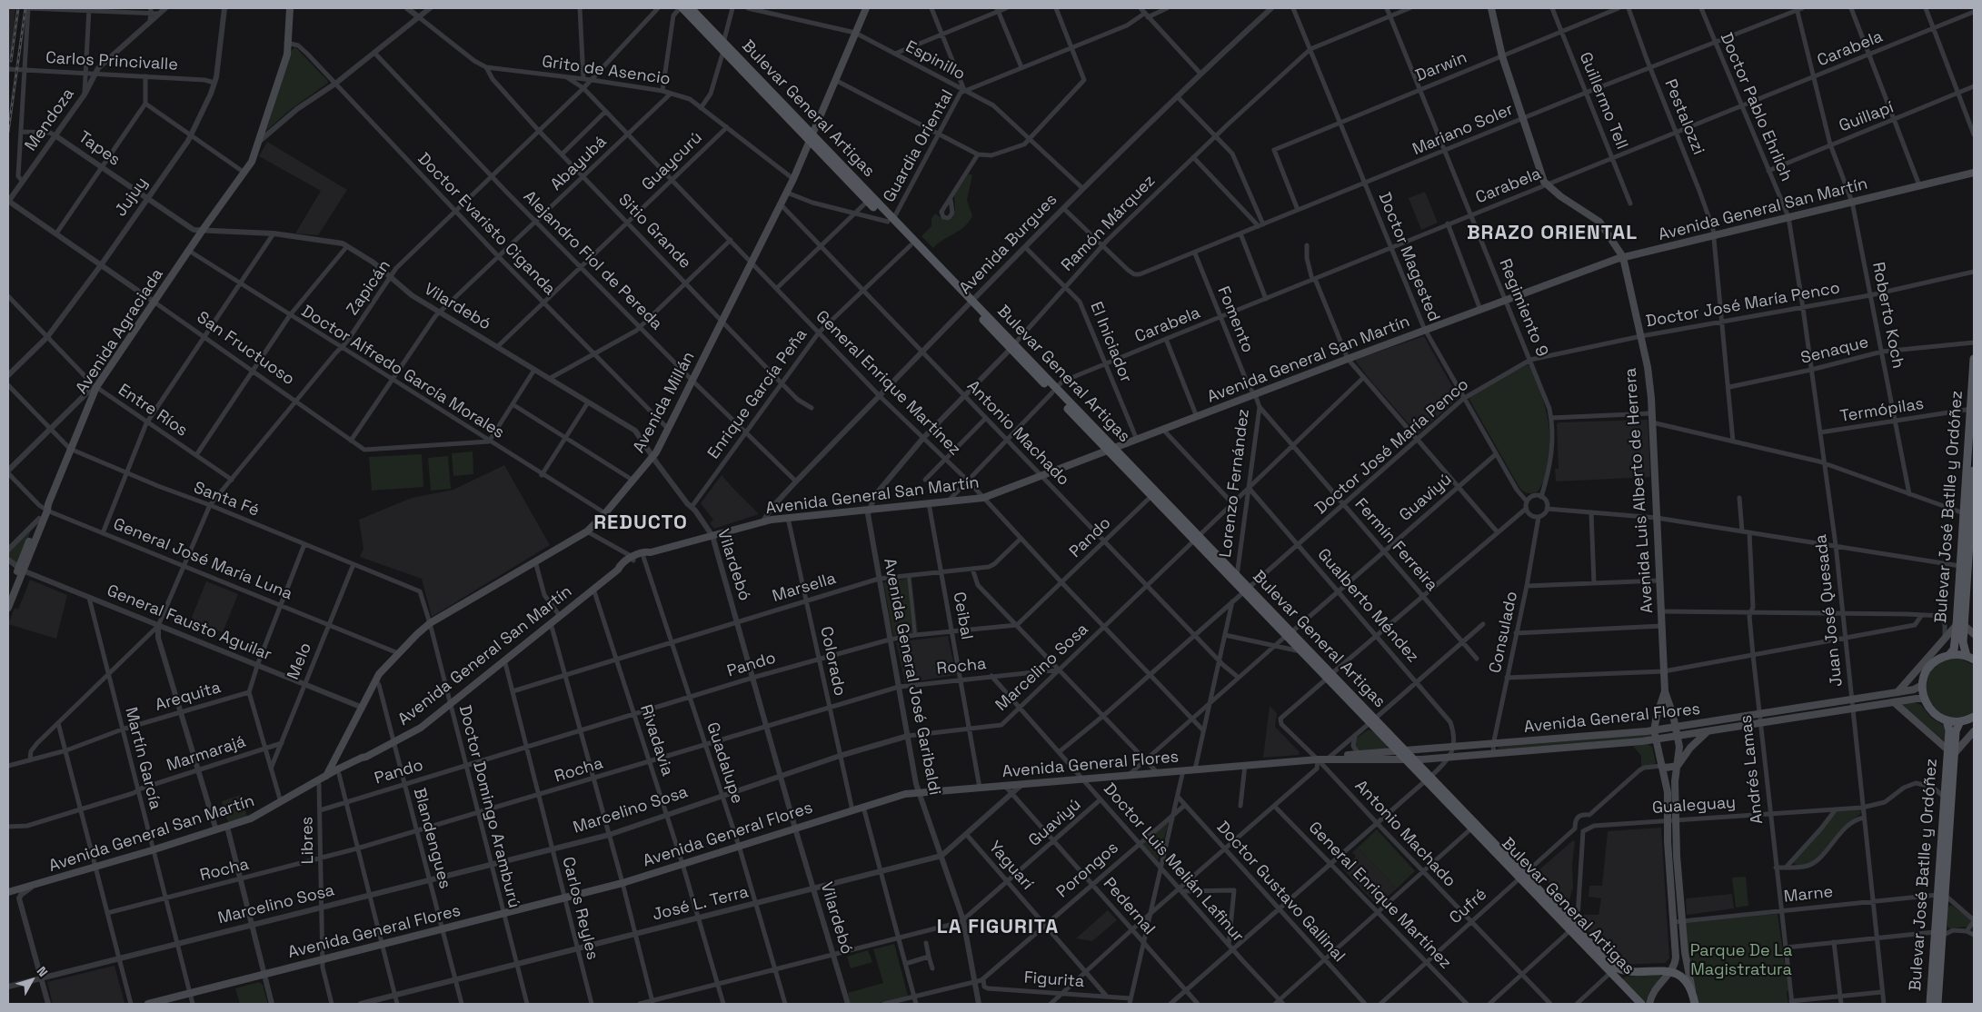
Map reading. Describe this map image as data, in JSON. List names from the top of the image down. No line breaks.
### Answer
{"streets":{"main road":["Bulevar General Artigas","Avenida General San Martín","Avenida Agraciada","Avenida Millán","Avenida Luis Alberto de Herrera","Bulevar José Batlle y Ordóñez","Avenida General Flores","Cufré"],"street":["Carabela","Espinillo","Carlos Princivalle","Darwin","Grito de Asencio","Guillermo Tell","Doctor Pablo Ehrlich","Pestalozzi","Guillapí","Mendoza","Mariano Soler","Guardia Oriental","Tapes","Guaycurú","Abayubá","Jujuy","Ramón Márquez","Doctor Evaristo Ciganda","Sitio Grande","Avenida Burgues","Doctor Magested","Alejandro Fiol de Pereda","Zapicán","Doctor José María Penco","Vilardebó","Regimiento 9","Roberto Koch","Fomento","El Iniciador","San Fructuoso","Senaque","Doctor Alfredo García Morales","General Enrique Martínez","Enrique García Peña","Entre Ríos","Termópilas","Antonio Machado","Lorenzo Fernández","Guaviyú","Santa Fé","Pando","Fermín Ferreira","General José María Luna","Marsella","Gualberto Méndez","Juan José Quesada","Ceibal","General Fausto Aguilar","Consulado","Melo","Colorado","Rocha","Marcelino Sosa","Avenida General José Garibaldi","Arequita","Rivadavia","Marmarajá","Martín García","Guadalupe","Andrés Lamas","Gualeguay","Doctor Domingo Aramburú","Blandengues","Libres","Doctor Luis Melián Lafinur","Yaguarí","Porongos","Doctor Gustavo Gallinal","Marne","José L. Terra","Pedernal","Carlos Reyles","Figurita"]},"crossings":[["Carabela","Guillermo Tell"],["Carabela","Doctor Pablo Ehrlich"],["Carabela","Bulevar General Artigas"],["Carabela","Pestalozzi"],["Carabela","Avenida General San Martín"],["Carabela","Doctor Magested"],["Carabela","Regimiento 9"],["Carabela","Roberto Koch"],["Carabela","Fomento"],["Carabela","El Iniciador"],["Carabela","General Enrique Martínez"],["Carabela","Antonio Machado"],["Carabela","Avenida Luis Alberto de Herrera"],["Espinillo","Guardia Oriental"],["Espinillo","Avenida Burgues"],["Espinillo","Avenida Millán"],["Carlos Princivalle","Mendoza"],["Carlos Princivalle","Jujuy"],["Darwin","Guillermo Tell"],["Darwin","Mariano Soler"],["Darwin","Doctor Magested"],["Darwin","Regimiento 9"],["Darwin","Avenida Luis Alberto de Herrera"],["Grito de Asencio","Guaycurú"],["Grito de Asencio","Abayubá"],["Grito de Asencio","Sitio Grande"],["Grito de Asencio","Zapicán"],["Grito de Asencio","General Enrique Martínez"],["Grito de Asencio","Avenida Millán"],["Guillermo Tell","Mariano Soler"],["Doctor Pablo Ehrlich","Guillapí"],["Doctor Pablo Ehrlich","Mariano Soler"],["Doctor Pablo Ehrlich","Avenida General San Martín"],["Doctor Pablo Ehrlich","Juan José Quesada"],["Bulevar General Artigas","Guardia Oriental"],["Bulevar General Artigas","Avenida General San Martín"],["Bulevar General Artigas","Ramón Márquez"],["Bulevar General Artigas","Avenida Burgues"],["Bulevar General Artigas","Doctor José María Penco"],["Bulevar General Artigas","Enrique García Peña"],["Bulevar General Artigas","Avenida Millán"],["Bulevar General Artigas","Antonio Machado"],["Bulevar General Artigas","Lorenzo Fernández"],["Bulevar General Artigas","Guaviyú"],["Bulevar General Artigas","Pando"],["Bulevar General Artigas","Marcelino Sosa"],["Bulevar General Artigas","Avenida General Flores"],["Bulevar General Artigas","Cufré"],["Pestalozzi","Mariano Soler"],["Pestalozzi","Avenida General San Martín"],["Guillapí","Roberto Koch"],["Mendoza","Tapes"],["Mendoza","San Fructuoso"],["Mariano Soler","Ramón Márquez"],["Mariano Soler","Doctor Magested"],["Mariano Soler","Regimiento 9"],["Mariano Soler","Roberto Koch"],["Mariano Soler","Fomento"],["Mariano Soler","Avenida Luis Alberto de Herrera"],["Tapes","Jujuy"],["Tapes","Vilardebó"],["Tapes","Avenida Agraciada"],["Guaycurú","Doctor Evaristo Ciganda"],["Guaycurú","Sitio Grande"],["Guaycurú","Alejandro Fiol de Pereda"],["Guaycurú","Vilardebó"],["Guaycurú","General Enrique Martínez"],["Abayubá","Doctor Evaristo Ciganda"],["Abayubá","Sitio Grande"],["Abayubá","Alejandro Fiol de Pereda"],["Abayubá","Vilardebó"],["Abayubá","San Fructuoso"],["Abayubá","Doctor Alfredo García Morales"],["Abayubá","General Enrique Martínez"],["Jujuy","San Fructuoso"],["Jujuy","Entre Ríos"],["Avenida General San Martín","Ramón Márquez"],["Avenida General San Martín","Avenida Burgues"],["Avenida General San Martín","Doctor Magested"],["Avenida General San Martín","Vilardebó"],["Avenida General San Martín","Regimiento 9"],["Avenida General San Martín","Roberto Koch"],["Avenida General San Martín","Fomento"],["Avenida General San Martín","El Iniciador"],["Avenida General San Martín","General Enrique Martínez"],["Avenida General San Martín","Avenida Millán"],["Avenida General San Martín","Antonio Machado"],["Avenida General San Martín","Lorenzo Fernández"],["Avenida General San Martín","Avenida Luis Alberto de Herrera"],["Avenida General San Martín","Juan José Quesada"],["Avenida General San Martín","Ceibal"],["Avenida General San Martín","Colorado"],["Avenida General San Martín","Avenida General José Garibaldi"],["Avenida General San Martín","Rivadavia"],["Avenida General San Martín","Martín García"],["Avenida General San Martín","Guadalupe"],["Avenida General San Martín","Doctor Domingo Aramburú"],["Avenida General San Martín","Blandengues"],["Avenida General San Martín","Libres"],["Avenida General San Martín","Carlos Reyles"],["Ramón Márquez","Doctor Magested"],["Ramón Márquez","Regimiento 9"],["Ramón Márquez","El Iniciador"],["Ramón Márquez","General Enrique Martínez"],["Ramón Márquez","Antonio Machado"],["Ramón Márquez","Avenida General José Garibaldi"],["Doctor Evaristo Ciganda","Zapicán"],["Doctor Evaristo Ciganda","Avenida Agraciada"],["Doctor Evaristo Ciganda","Avenida Millán"],["Sitio Grande","Zapicán"],["Sitio Grande","Enrique García Peña"],["Sitio Grande","Avenida Millán"],["Avenida Burgues","Alejandro Fiol de Pereda"],["Avenida Burgues","El Iniciador"],["Avenida Burgues","General Enrique Martínez"],["Avenida Burgues","Antonio Machado"],["Doctor Magested","Doctor José María Penco"],["Doctor Magested","Regimiento 9"],["Doctor Magested","Guaviyú"],["Doctor Magested","Consulado"],["Alejandro Fiol de Pereda","Zapicán"],["Alejandro Fiol de Pereda","Enrique García Peña"],["Alejandro Fiol de Pereda","Avenida Millán"],["Zapicán","Vilardebó"],["Zapicán","San Fructuoso"],["Zapicán","Doctor Alfredo García Morales"],["Zapicán","General Enrique Martínez"],["Zapicán","Entre Ríos"],["Zapicán","Santa Fé"],["Zapicán","General José María Luna"],["Zapicán","General Fausto Aguilar"],["Doctor José María Penco","Regimiento 9"],["Doctor José María Penco","Roberto Koch"],["Doctor José María Penco","General Enrique Martínez"],["Doctor José María Penco","Antonio Machado"],["Doctor José María Penco","Avenida Luis Alberto de Herrera"],["Doctor José María Penco","Fermín Ferreira"],["Doctor José María Penco","Gualberto Méndez"],["Doctor José María Penco","Juan José Quesada"],["Doctor José María Penco","Doctor Luis Melián Lafinur"],["Vilardebó","Enrique García Peña"],["Vilardebó","Avenida Millán"],["Vilardebó","Pando"],["Vilardebó","Marsella"],["Vilardebó","Rocha"],["Vilardebó","Marcelino Sosa"],["Vilardebó","Avenida General Flores"],["Vilardebó","José L. Terra"],["Regimiento 9","Consulado"],["Roberto Koch","Senaque"],["Roberto Koch","Termópilas"],["Fomento","Lorenzo Fernández"],["Avenida Agraciada","San Fructuoso"],["Avenida Agraciada","Doctor Alfredo García Morales"],["Avenida Agraciada","Entre Ríos"],["Avenida Agraciada","Santa Fé"],["Avenida Agraciada","General José María Luna"],["Avenida Agraciada","General Fausto Aguilar"],["San Fructuoso","Doctor Alfredo García Morales"],["Senaque","Juan José Quesada"],["Doctor Alfredo García Morales","Avenida Millán"],["General Enrique Martínez","Enrique García Peña"],["General Enrique Martínez","Avenida Millán"],["General Enrique Martínez","Guaviyú"],["General Enrique Martínez","Pando"],["General Enrique Martínez","Marsella"],["General Enrique Martínez","Marcelino Sosa"],["General Enrique Martínez","Cufré"],["Enrique García Peña","Antonio Machado"],["Avenida Millán","Antonio Machado"],["Avenida Millán","General José María Luna"],["Avenida Millán","General Fausto Aguilar"],["Avenida Millán","Doctor Domingo Aramburú"],["Avenida Millán","Blandengues"],["Termópilas","Bulevar José Batlle y Ordóñez"],["Termópilas","Juan José Quesada"],["Antonio Machado","Guaviyú"],["Antonio Machado","Pando"],["Antonio Machado","Marcelino Sosa"],["Antonio Machado","Avenida General Flores"],["Antonio Machado","Cufré"],["Lorenzo Fernández","Fermín Ferreira"],["Lorenzo Fernández","Gualberto Méndez"],["Lorenzo Fernández","Marcelino Sosa"],["Avenida Luis Alberto de Herrera","Avenida General Flores"],["Avenida Luis Alberto de Herrera","Gualeguay"],["Avenida Luis Alberto de Herrera","Marne"],["Avenida Luis Alberto de Herrera","Cufré"],["Guaviyú","Fermín Ferreira"],["Guaviyú","Gualberto Méndez"],["Guaviyú","Avenida General José Garibaldi"],["Guaviyú","Avenida General Flores"],["Guaviyú","Doctor Luis Melián Lafinur"],["Guaviyú","Yaguarí"],["Guaviyú","Pedernal"],["Santa Fé","Melo"],["Santa Fé","Doctor Domingo Aramburú"],["Bulevar José Batlle y Ordóñez","Gualeguay"],["Bulevar José Batlle y Ordóñez","Marne"],["Pando","Ceibal"],["Pando","Colorado"],["Pando","Avenida General José Garibaldi"],["Pando","Rivadavia"],["Pando","Guadalupe"],["Pando","Doctor Domingo Aramburú"],["Pando","Blandengues"],["Pando","Libres"],["Pando","Carlos Reyles"],["Fermín Ferreira","Marcelino Sosa"],["General José María Luna","Melo"],["Marsella","Ceibal"],["Marsella","Colorado"],["Marsella","Avenida General José Garibaldi"],["Marsella","Rivadavia"],["Marsella","Guadalupe"],["Marsella","Carlos Reyles"],["Gualberto Méndez","Marcelino Sosa"],["Gualberto Méndez","Avenida General Flores"],["Juan José Quesada","Avenida General Flores"],["Juan José Quesada","Gualeguay"],["Juan José Quesada","Marne"],["Ceibal","Rocha"],["Ceibal","Marcelino Sosa"],["Ceibal","Avenida General Flores"],["General Fausto Aguilar","Melo"],["General Fausto Aguilar","Martín García"],["Consulado","Avenida General Flores"],["Melo","Marmarajá"],["Colorado","Rocha"],["Colorado","Marcelino Sosa"],["Colorado","Avenida General Flores"],["Rocha","Marcelino Sosa"],["Rocha","Avenida General José Garibaldi"],["Rocha","Rivadavia"],["Rocha","Martín García"],["Rocha","Guadalupe"],["Rocha","Doctor Domingo Aramburú"],["Rocha","Blandengues"],["Rocha","Libres"],["Rocha","Doctor Luis Melián Lafinur"],["Rocha","Carlos Reyles"],["Marcelino Sosa","Avenida General José Garibaldi"],["Marcelino Sosa","Rivadavia"],["Marcelino Sosa","Martín García"],["Marcelino Sosa","Guadalupe"],["Marcelino Sosa","Doctor Domingo Aramburú"],["Marcelino Sosa","Blandengues"],["Marcelino Sosa","Libres"],["Marcelino Sosa","Doctor Luis Melián Lafinur"],["Marcelino Sosa","Carlos Reyles"],["Avenida General José Garibaldi","Avenida General Flores"],["Avenida General José Garibaldi","Porongos"],["Avenida General José Garibaldi","José L. Terra"],["Arequita","Martín García"],["Avenida General Flores","Rivadavia"],["Avenida General Flores","Martín García"],["Avenida General Flores","Guadalupe"],["Avenida General Flores","Andrés Lamas"],["Avenida General Flores","Doctor Domingo Aramburú"],["Avenida General Flores","Blandengues"],["Avenida General Flores","Libres"],["Avenida General Flores","Doctor Luis Melián Lafinur"],["Avenida General Flores","José L. Terra"],["Avenida General Flores","Pedernal"],["Avenida General Flores","Carlos Reyles"],["Rivadavia","José L. Terra"],["Marmarajá","Martín García"],["Guadalupe","José L. Terra"],["Andrés Lamas","Gualeguay"],["Andrés Lamas","Marne"],["Gualeguay","Cufré"],["Doctor Domingo Aramburú","José L. Terra"],["Blandengues","José L. Terra"],["Doctor Luis Melián Lafinur","Porongos"],["Yaguarí","Porongos"],["Yaguarí","José L. Terra"],["Yaguarí","Figurita"],["Porongos","Doctor Gustavo Gallinal"],["Porongos","Pedernal"],["Porongos","Figurita"],["José L. Terra","Pedernal"],["José L. Terra","Carlos Reyles"]],"districts":["BRAZO ORIENTAL","REDUCTO","LA FIGURITA"],"parks":["Parque De La Magistratura"],"north":"top right"}
